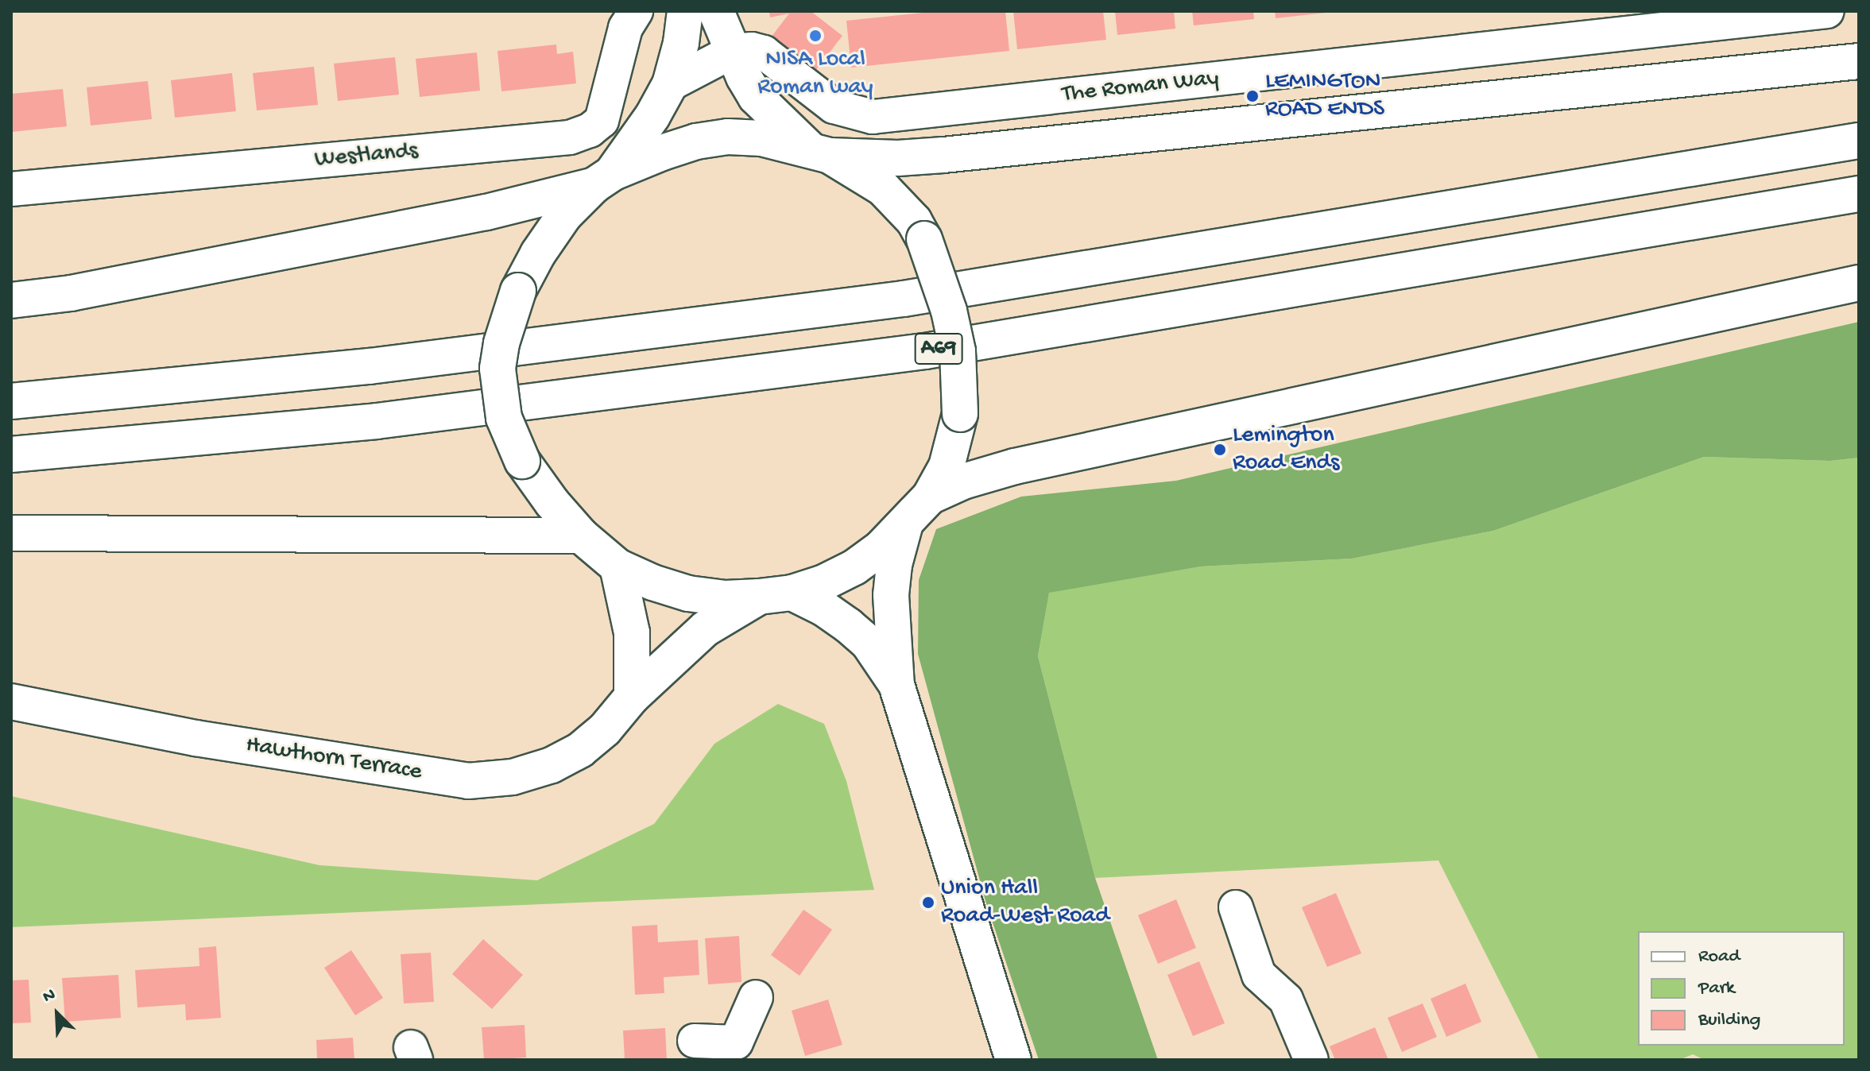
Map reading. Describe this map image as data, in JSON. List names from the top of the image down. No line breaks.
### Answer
{"streets":{"main road":["A69","Hawthorn Terrace"],"street":["The Roman Way","Westlands"]},"places":["NISA Local Roman way","LEMINGTON ROAD ENDS","Lemington Road Ends","Union Hall Road-West Road"],"legend":["Road","Park","Building"],"north":"top left"}
